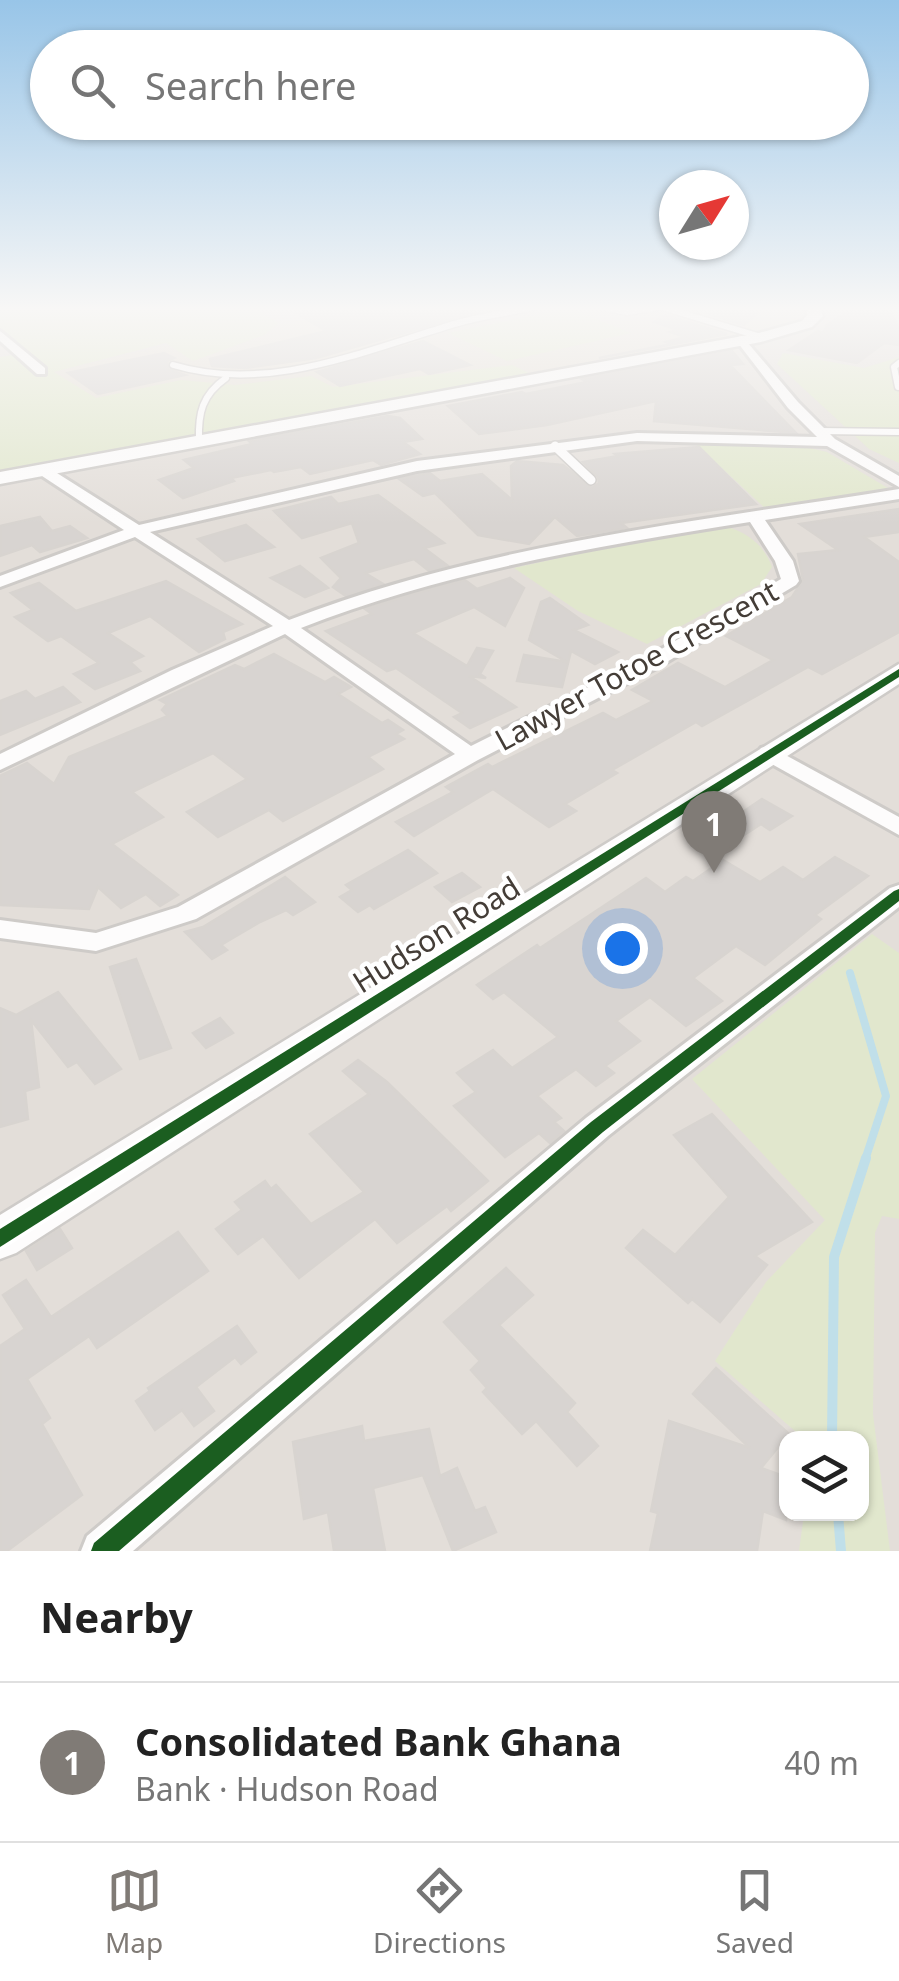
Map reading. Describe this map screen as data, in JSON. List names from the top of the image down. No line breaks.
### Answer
{"streets":{"street":["Lawyer Totoe Crescent","Hudson Road"]},"north":"top right","page":{"search":"Search here","pins":"1","heading":"Nearby","list":[{"mark":"1","name":"Consolidated Bank Ghana","note":"Bank · Hudson Road","value":"40 m"}],"nav":["Map","Directions","Saved"]}}
